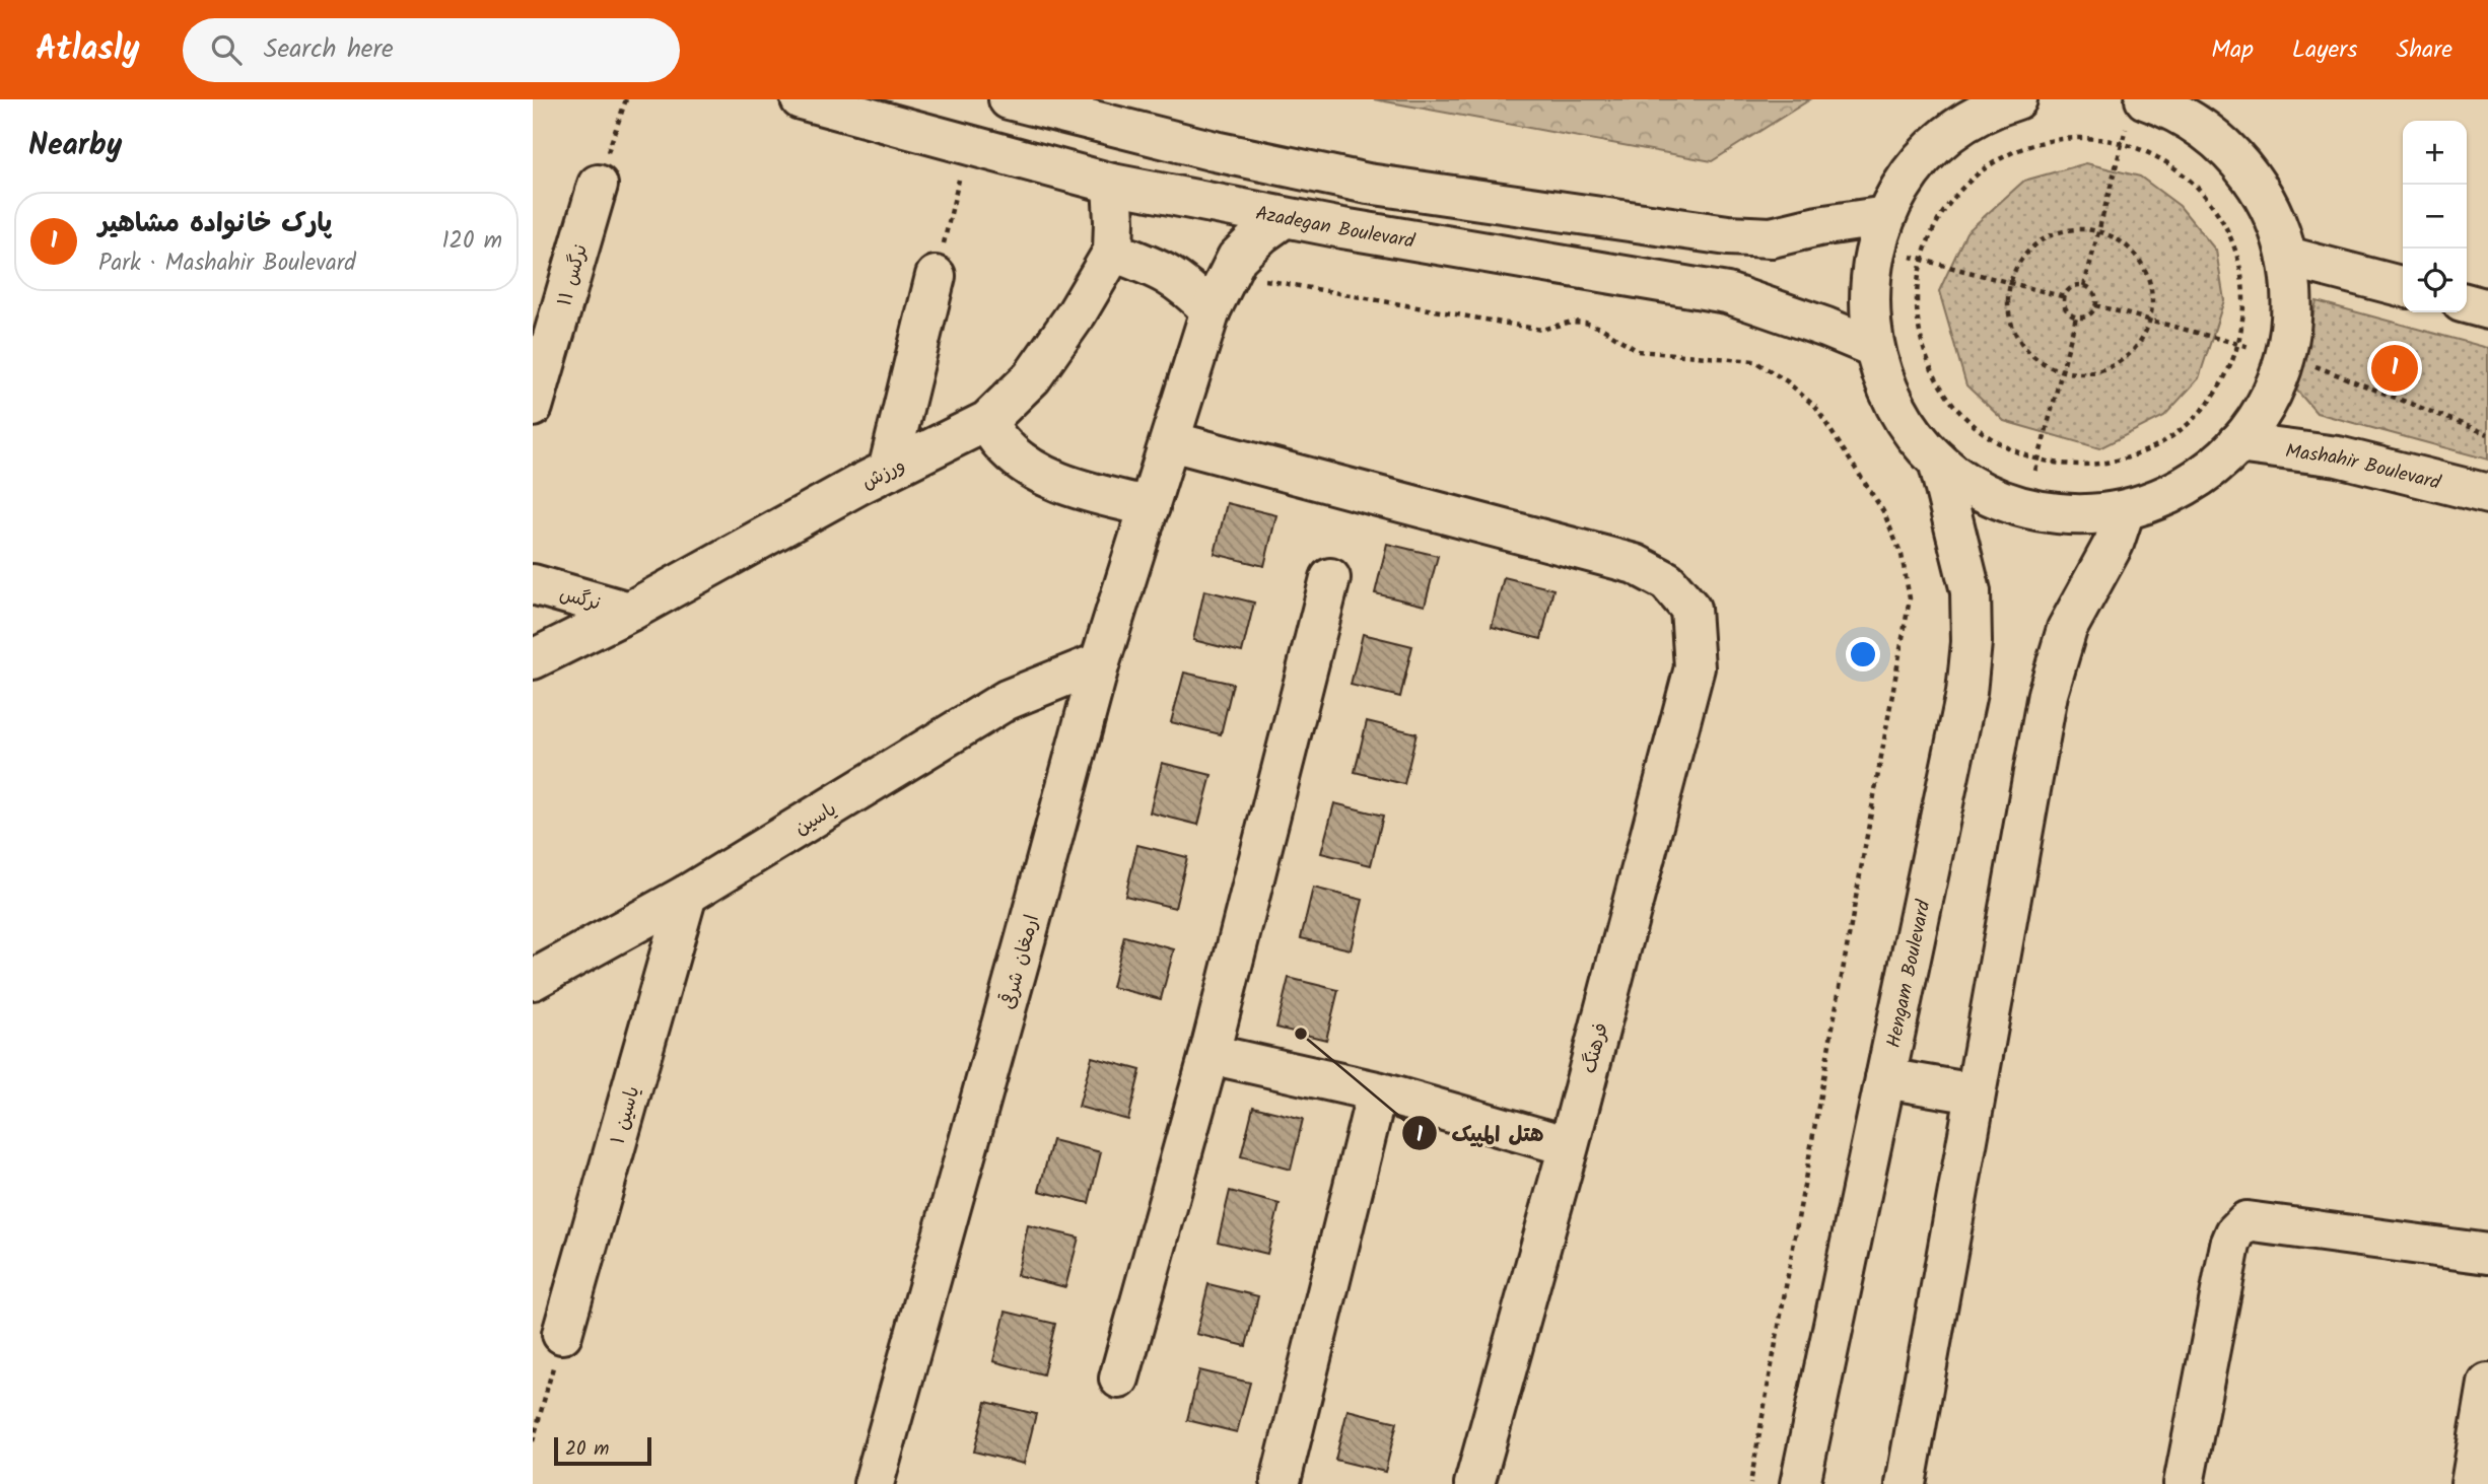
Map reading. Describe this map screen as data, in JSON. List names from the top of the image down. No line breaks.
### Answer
{"streets":{"street":["Azadegan Boulevard","نرگس ۱۱","Mashahir Boulevard","ورزش","نرگس","یاسین","ارمغان شرقی","Hengam Boulevard","فرهنگ","یاسین ۱"]},"crossings":[["Azadegan Boulevard","ورزش"],["Azadegan Boulevard","ارمغان شرقی"],["ورزش","نرگس"],["یاسین","ارمغان شرقی"],["یاسین","یاسین ۱"],["ارمغان شرقی","فرهنگ"]],"places":["هتل المپیک"],"scale_bar":"20 m","page":{"header":"Atlasly","search":"Search here","nav":["Map","Layers","Share"],"heading":"Nearby","map_buttons":["+","−"],"list":[{"mark":"1","name":"پارک خانواده مشاهیر","note":"Park · Mashahir Boulevard","value":"120 m"}],"pins":"1","scale":"20 m"}}
